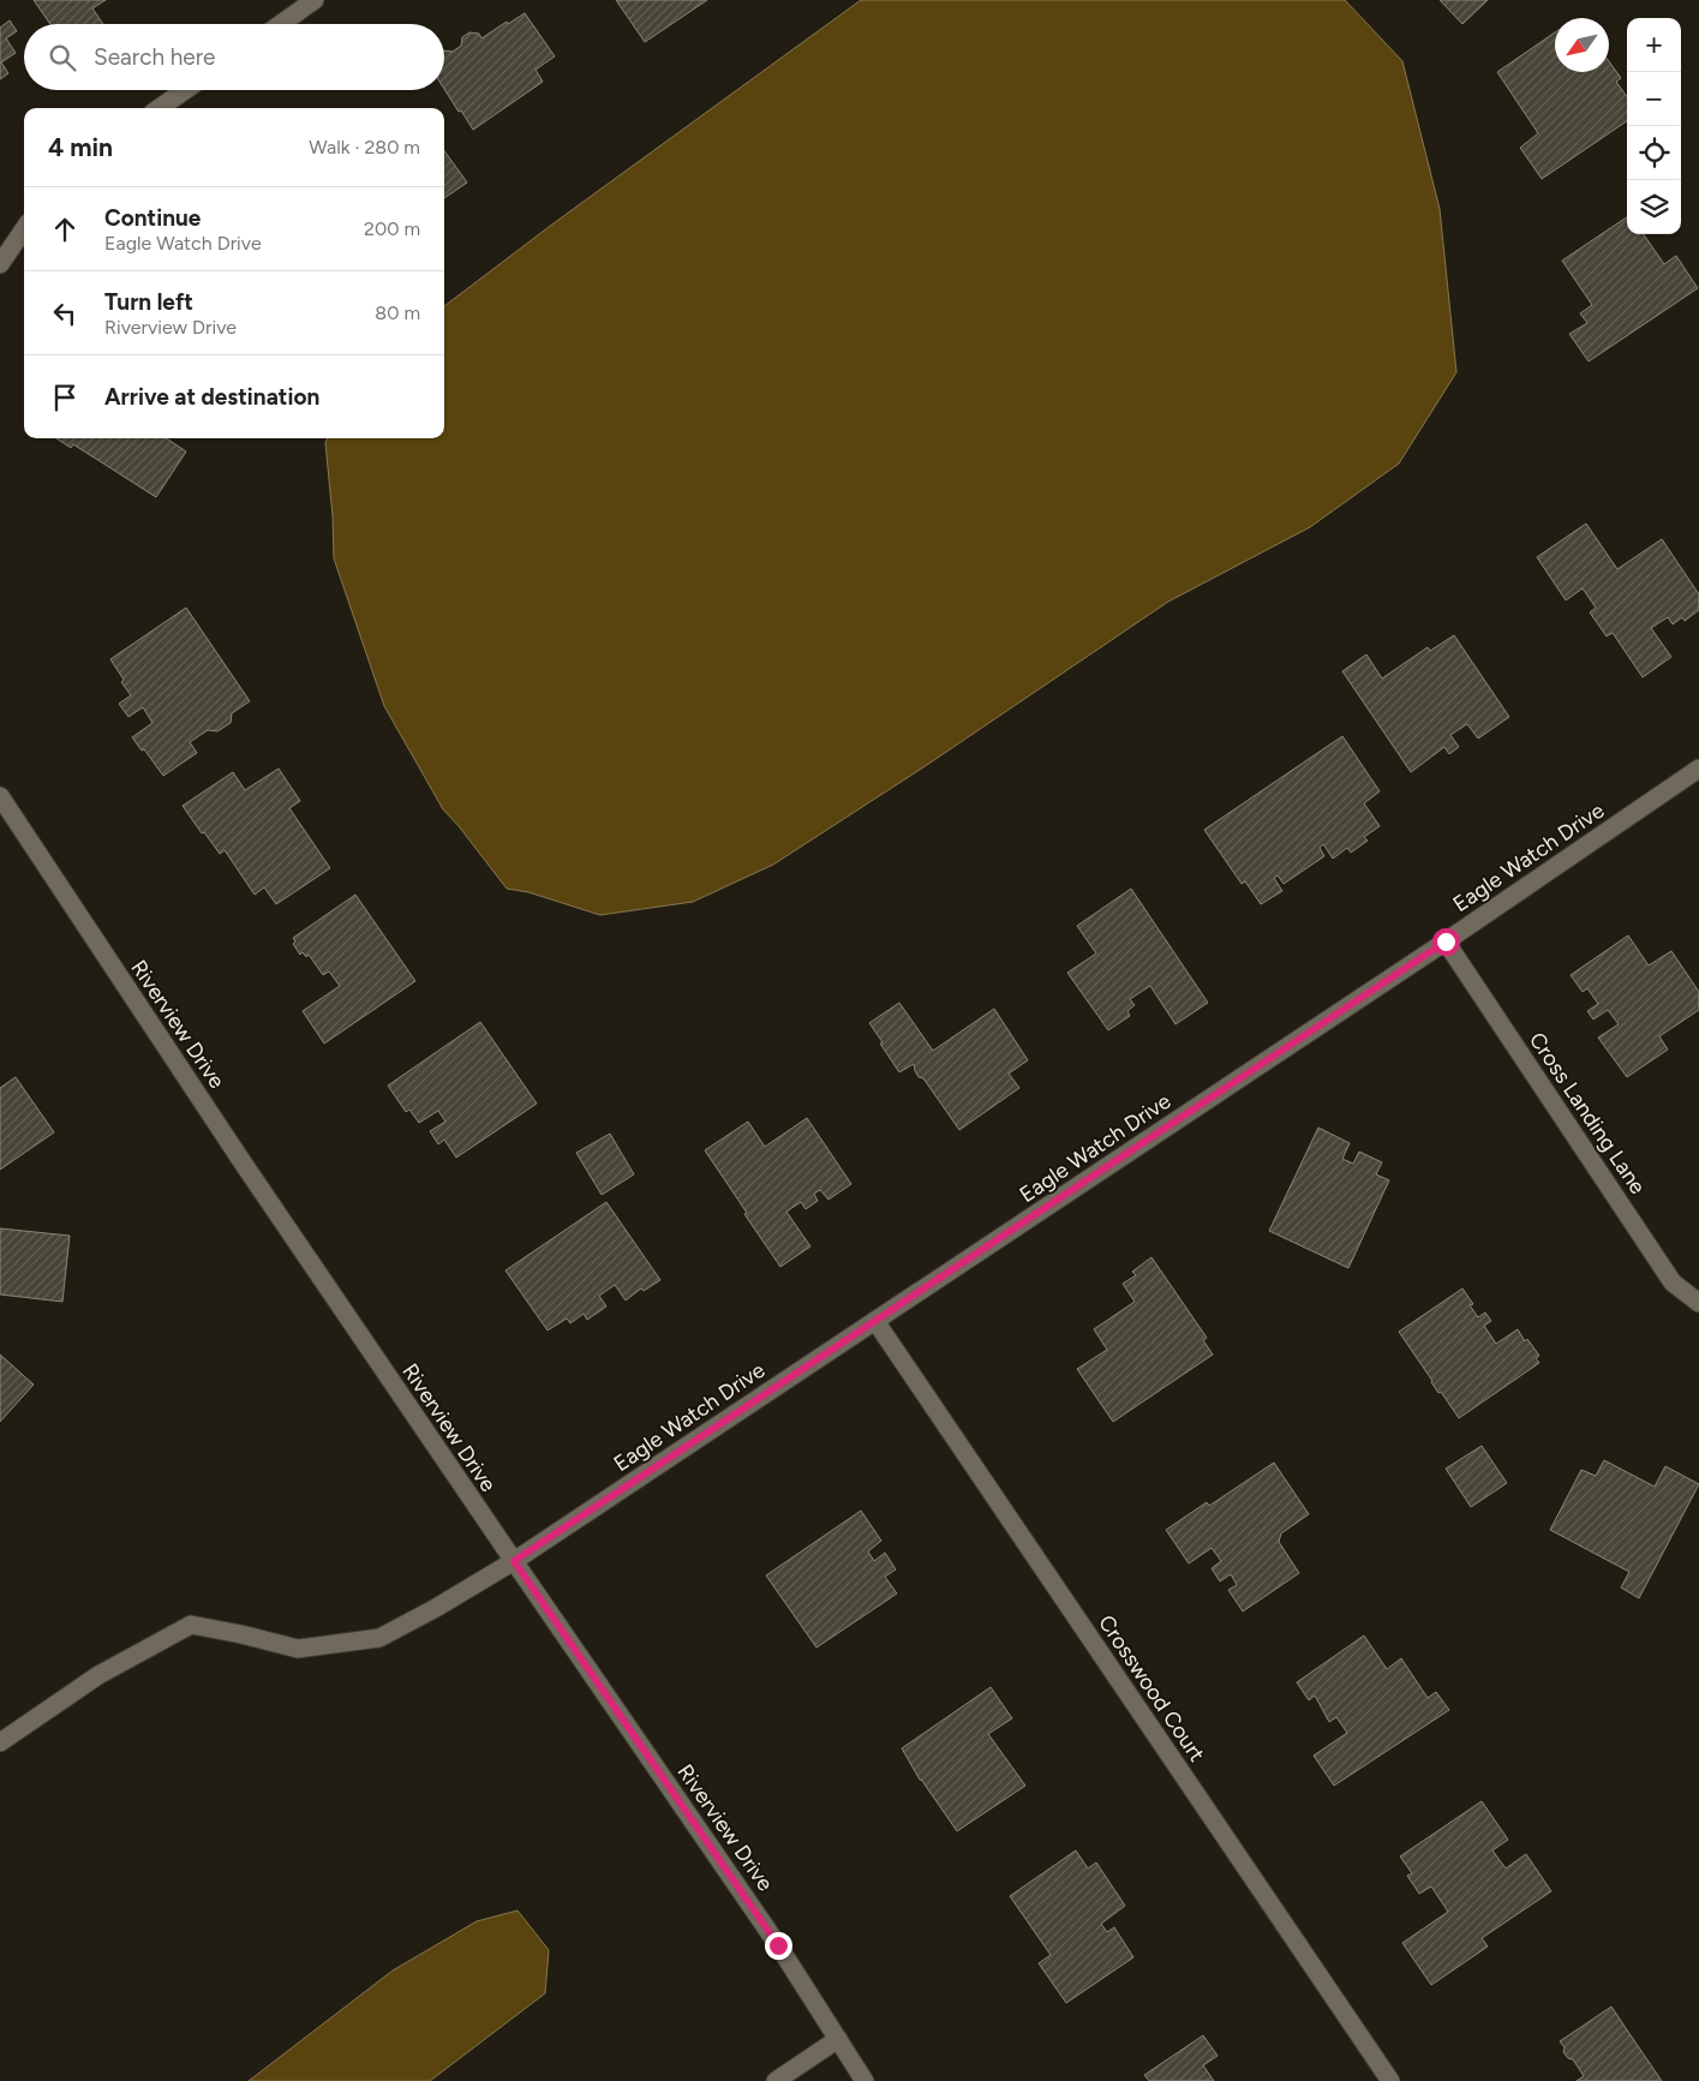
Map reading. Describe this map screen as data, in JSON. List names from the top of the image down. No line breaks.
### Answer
{"streets":{"street":["Eagle Watch Drive","Riverview Drive","Cross Landing Lane","Crosswood Court"]},"crossings":[["Eagle Watch Drive","Riverview Drive"],["Eagle Watch Drive","Cross Landing Lane"],["Eagle Watch Drive","Crosswood Court"]],"north":"bottom left","page":{"map_buttons":["+","−"],"search":"Search here","heading":["4 min","Walk · 280 m"],"list":[["Continue","Eagle Watch Drive","200 m"],["Turn left","Riverview Drive","80 m"],"Arrive at destination"]}}
